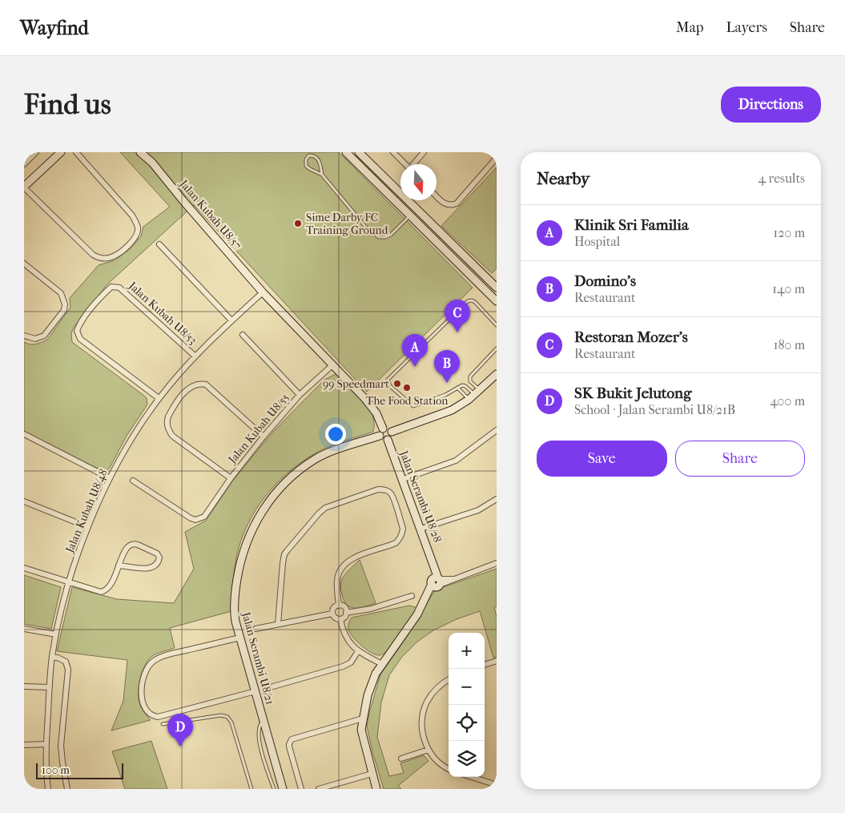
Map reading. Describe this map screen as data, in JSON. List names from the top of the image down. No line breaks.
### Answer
{"streets":{"street":["Jalan Kubah U8/57","Jalan Kubah U8/53","Jalan Kubah U8/55","Jalan Serambi U8/28","Jalan Kubah U8/48","Jalan Serambi U8/21"]},"crossings":[["Jalan Kubah U8/57","Jalan Kubah U8/55"],["Jalan Kubah U8/57","Jalan Serambi U8/28"],["Jalan Kubah U8/57","Jalan Kubah U8/48"],["Jalan Kubah U8/57","Jalan Serambi U8/21"],["Jalan Kubah U8/53","Jalan Kubah U8/48"],["Jalan Serambi U8/28","Jalan Serambi U8/21"]],"places":["Sime Darby FC Training Ground","99 Speedmart","The Food Station"],"scale_bar":"100 m","north":"bottom","page":{"header":"Wayfind","nav":["Map","Layers","Share"],"buttons":["Directions",["Save","Share"]],"title":"Find us","heading":["Nearby","4 results"],"list":[{"mark":"A","name":"Klinik Sri Familia","note":"Hospital","value":"120 m"},{"mark":"B","name":"Domino's","note":"Restaurant","value":"140 m"},{"mark":"C","name":"Restoran Mozer's","note":"Restaurant","value":"180 m"},{"mark":"D","name":"SK Bukit Jelutong","note":"School · Jalan Serambi U8/21B","value":"400 m"}],"pins":["C","A","B","D"],"map_buttons":["+","−"],"scale":"100 m"}}
